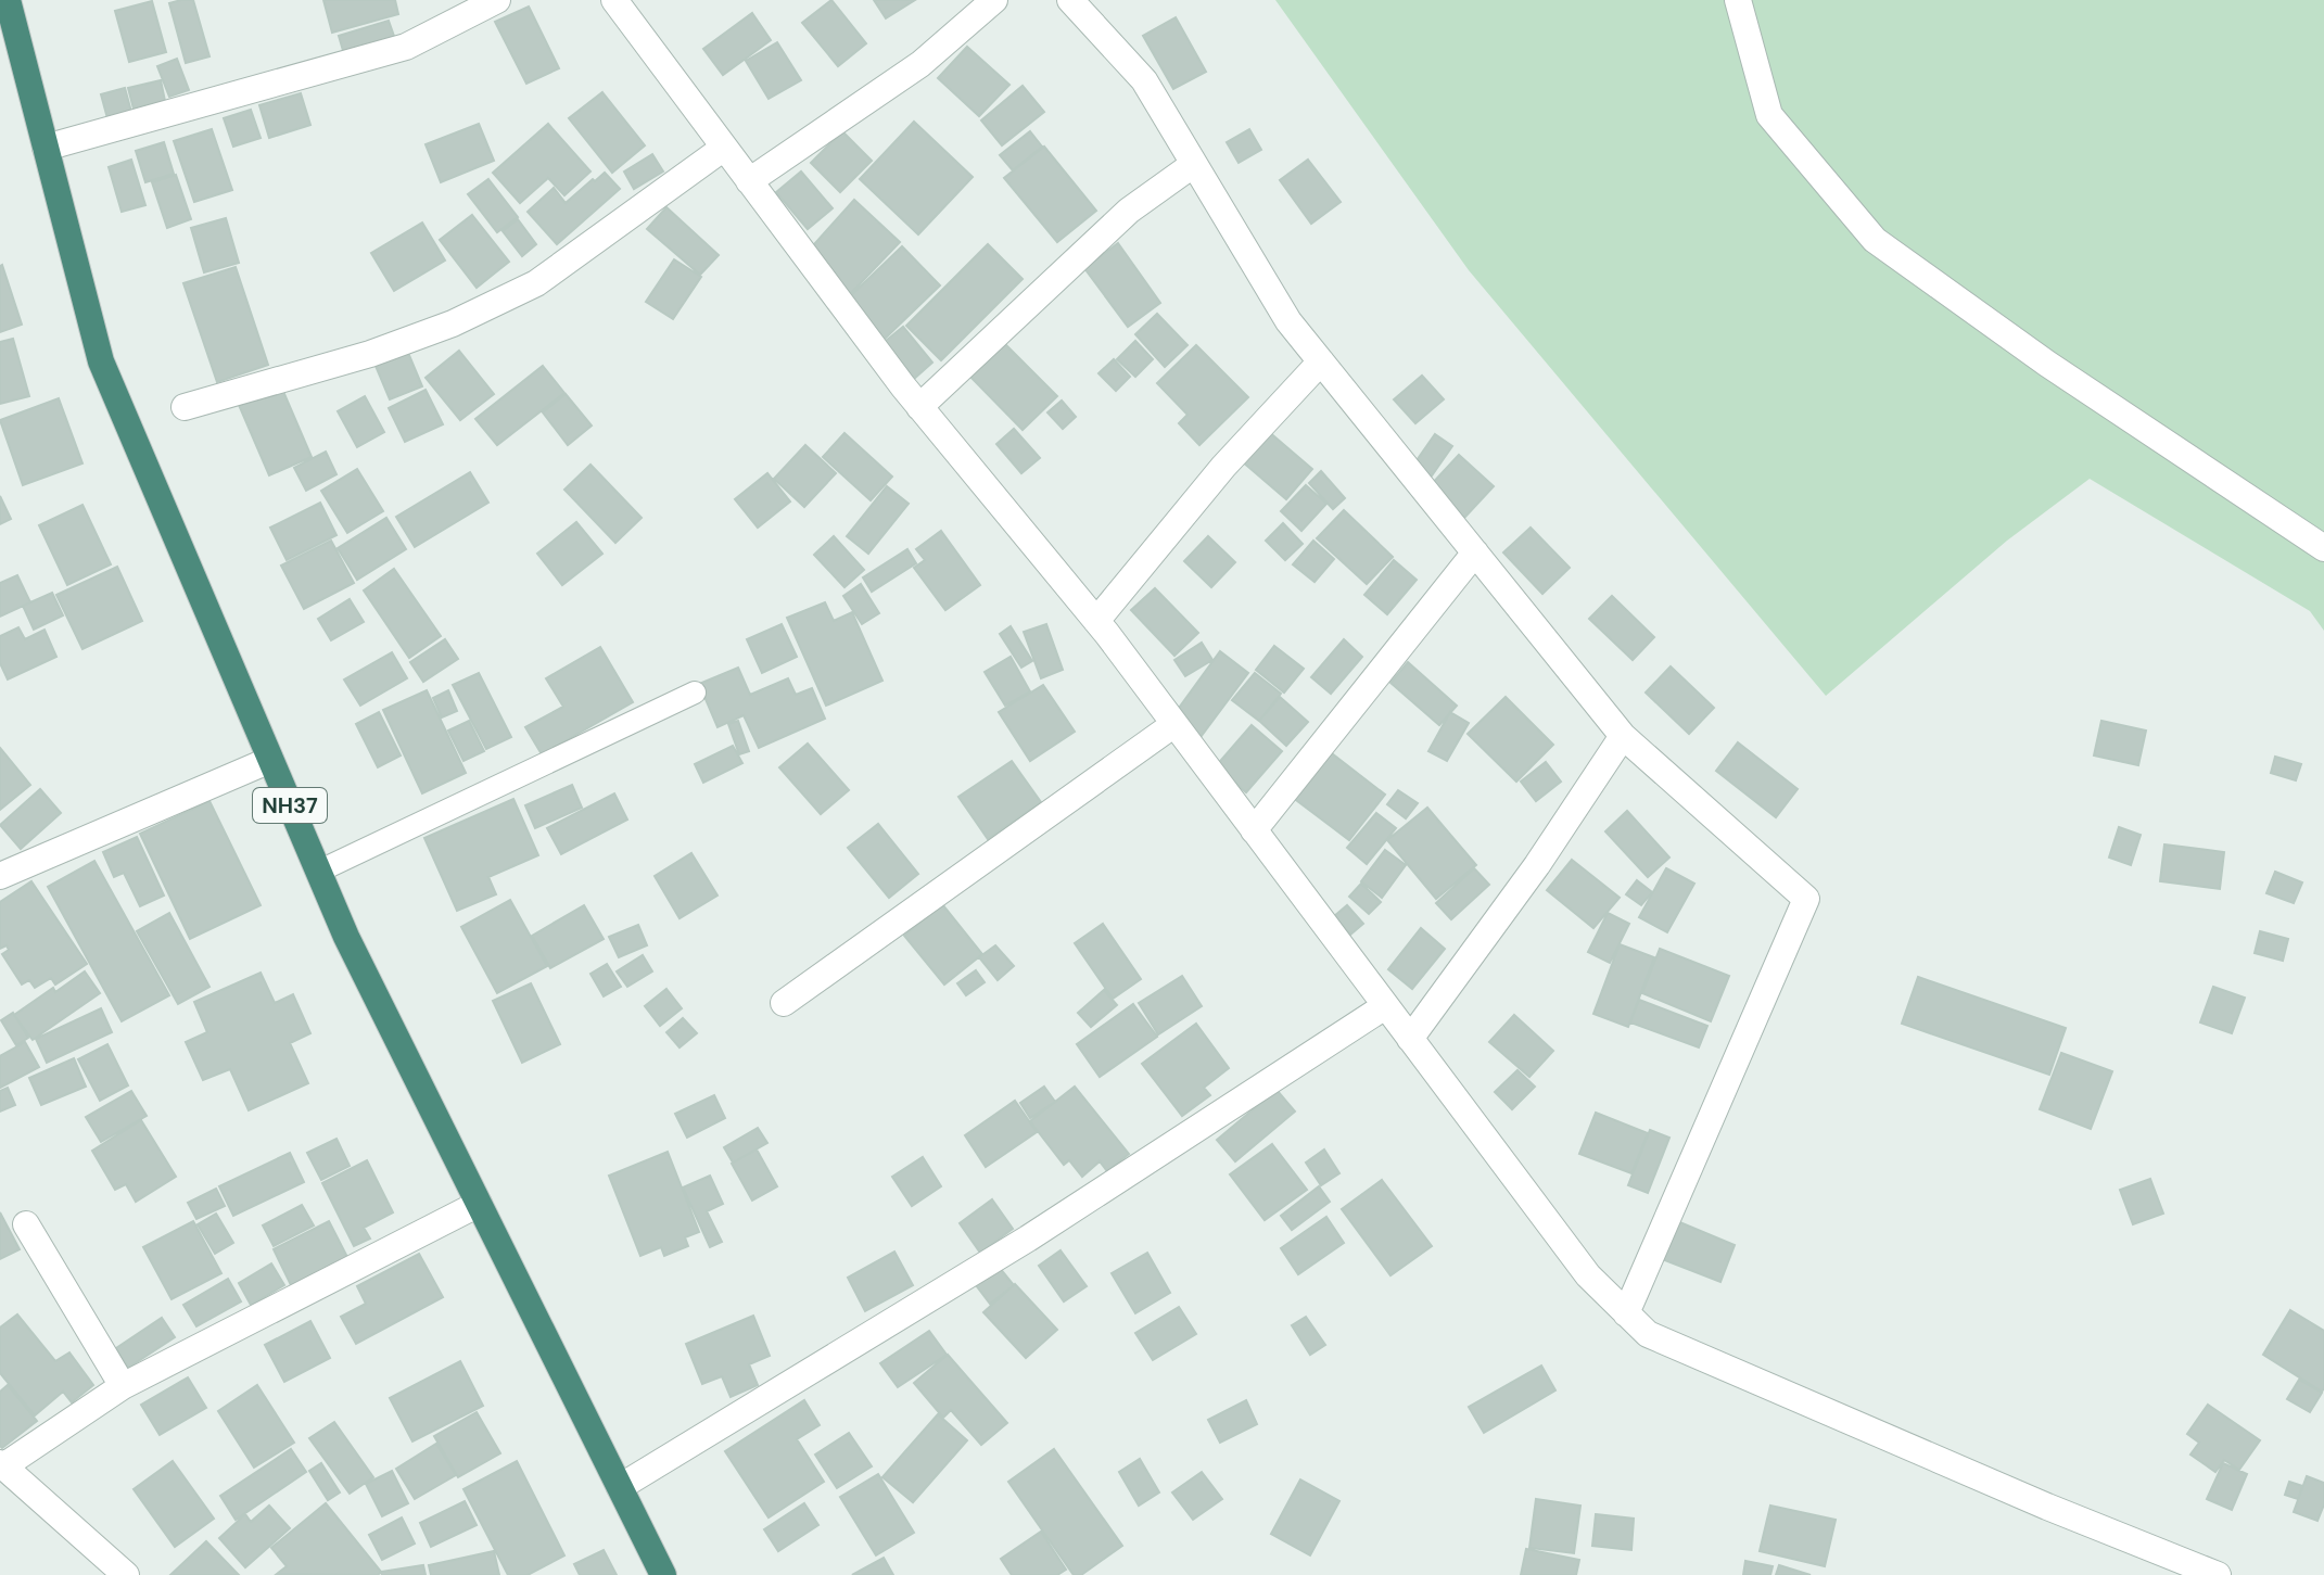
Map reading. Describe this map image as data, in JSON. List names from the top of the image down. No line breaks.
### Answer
{"streets":{"highway":["NH37"]}}
